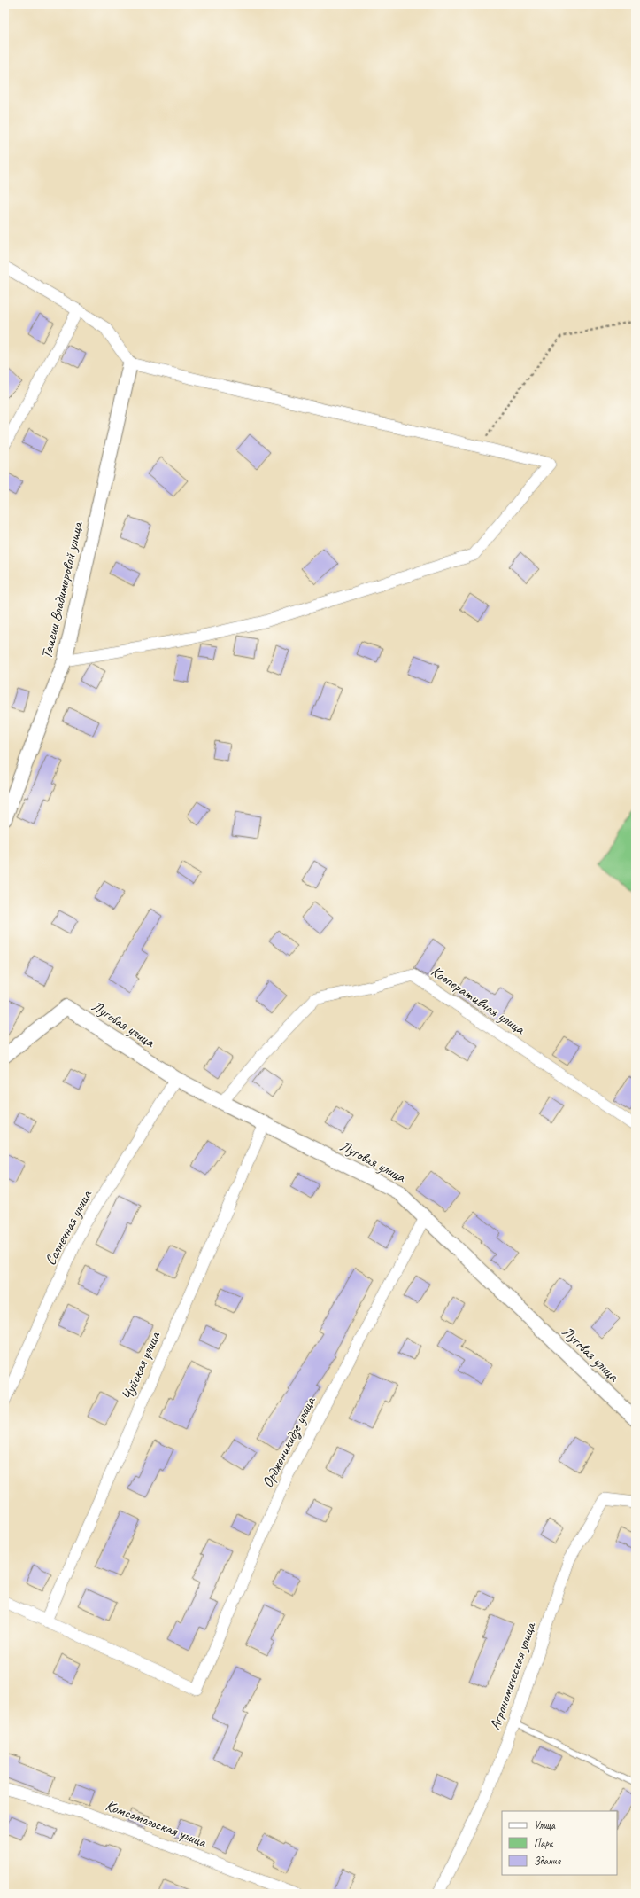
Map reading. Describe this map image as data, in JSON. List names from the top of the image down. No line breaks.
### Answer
{"streets":{"street":["Таисии Владимировой улица","Кооперативная улица","Луговая улица","Солнечная улица","Чуйская улица","Орджоникидзе улица","Агрономическая улица","Комсомольская улица"]},"crossings":[["Кооперативная улица","Луговая улица"],["Луговая улица","Солнечная улица"],["Луговая улица","Чуйская улица"],["Луговая улица","Орджоникидзе улица"],["Чуйская улица","Орджоникидзе улица"]],"legend":["Улица","Парк","Здание"]}
